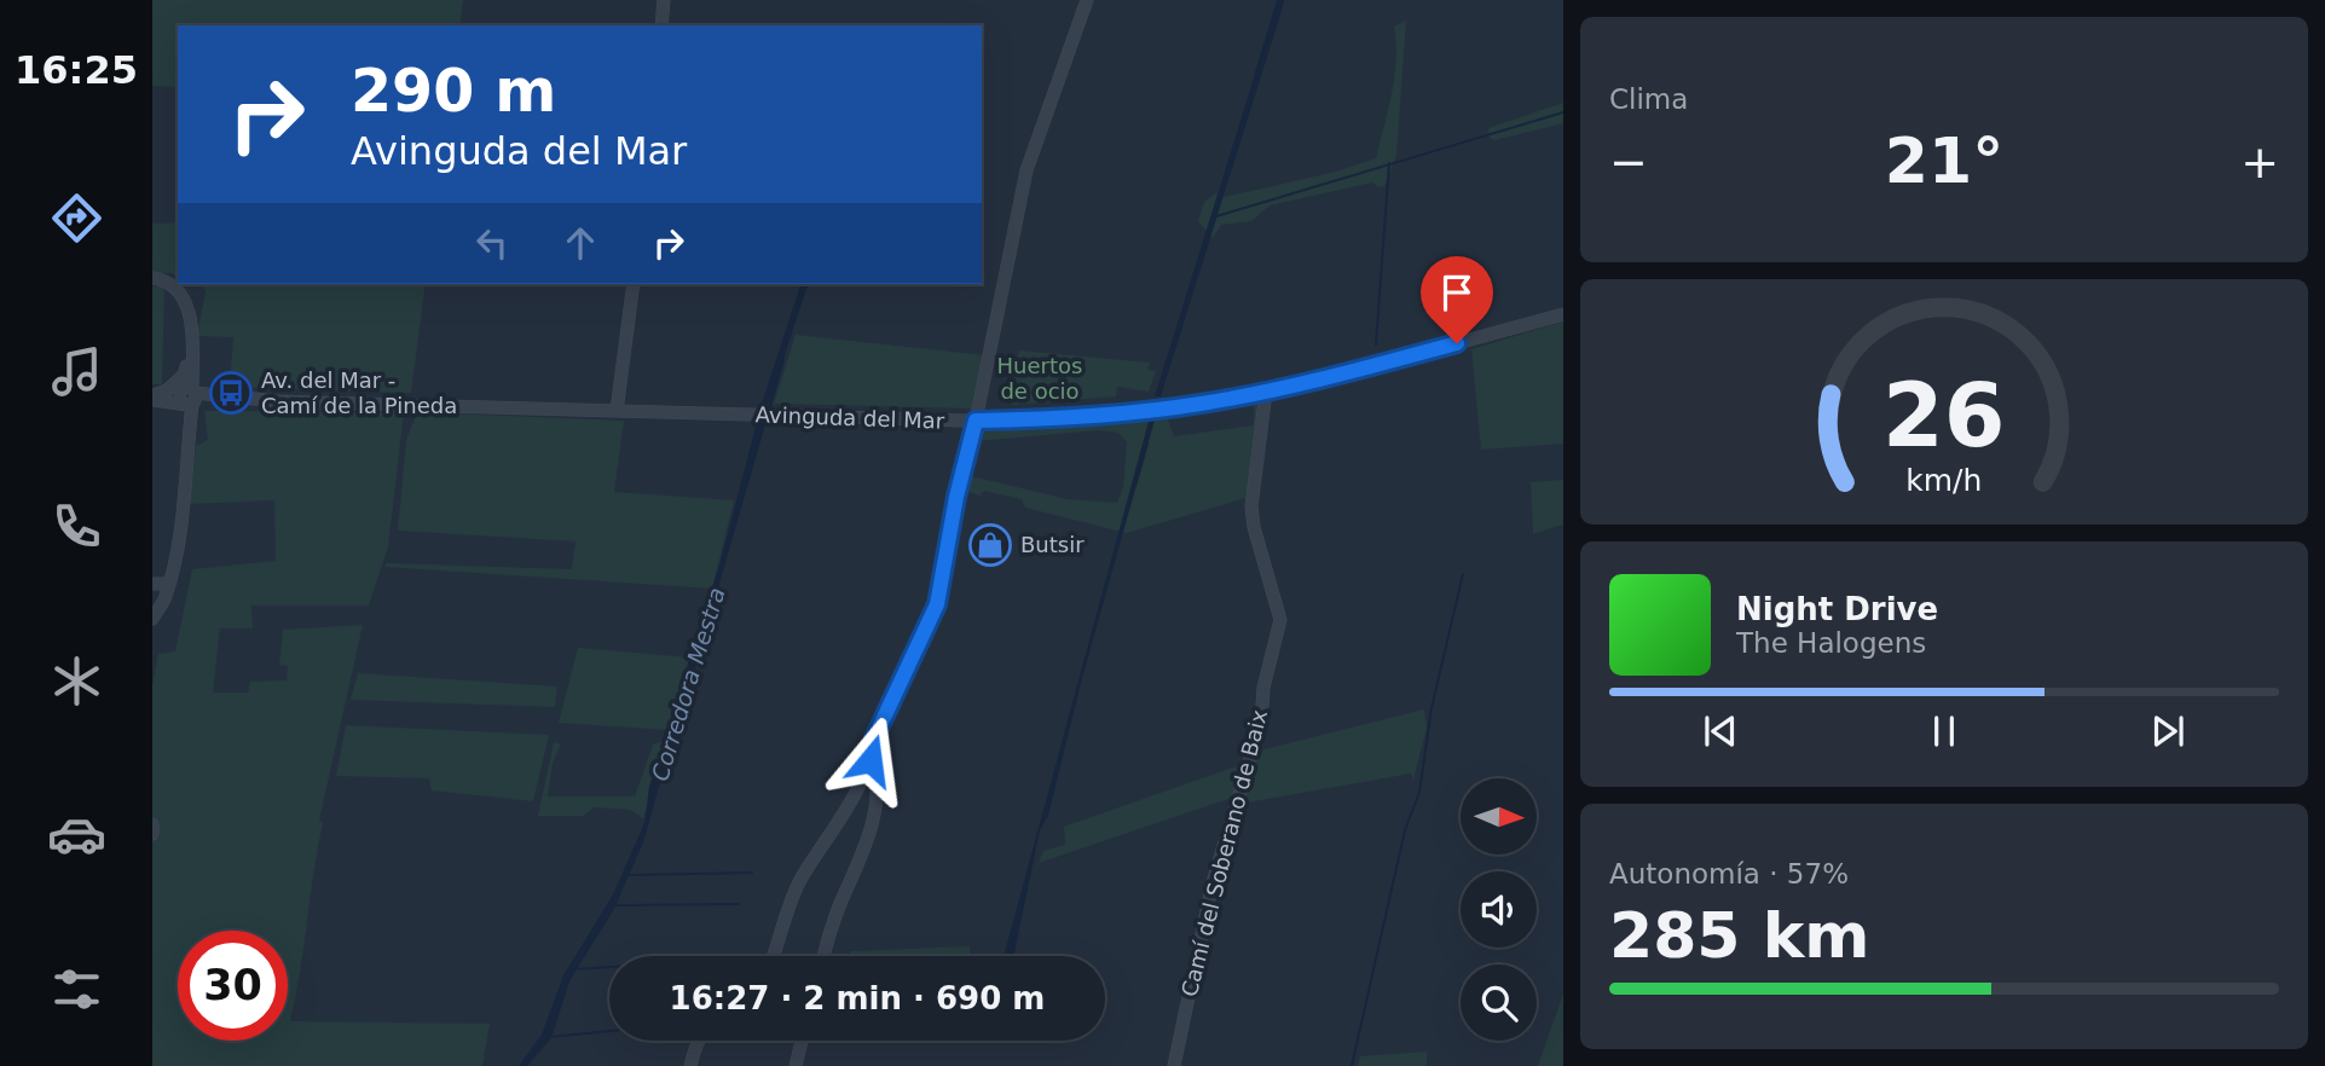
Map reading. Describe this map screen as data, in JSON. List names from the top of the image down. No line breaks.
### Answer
{"streets":{"street":["Avinguda del Mar","Camí del Soberano de Baix"]},"crossings":[["Avinguda del Mar","Camí del Soberano de Baix"]],"water":["Corredora Mestra"],"parks":["Huertos de ocio"],"places":{"bus stop":["Av. del Mar - Camí de la Pineda"],"shop":["Butsir"]},"north":"right","page":{"tabs":"16:25","tile":["Clima",["Autonomía · 57%","285 km"]],"turn":["290 m","Avinguda del Mar"],"heat":["−","21°","+"],"song":["Night Drive","The Halogens"],"limit":"30","trip":"16:27 · 2 min · 690 m","gauge":["26","km/h"]}}
